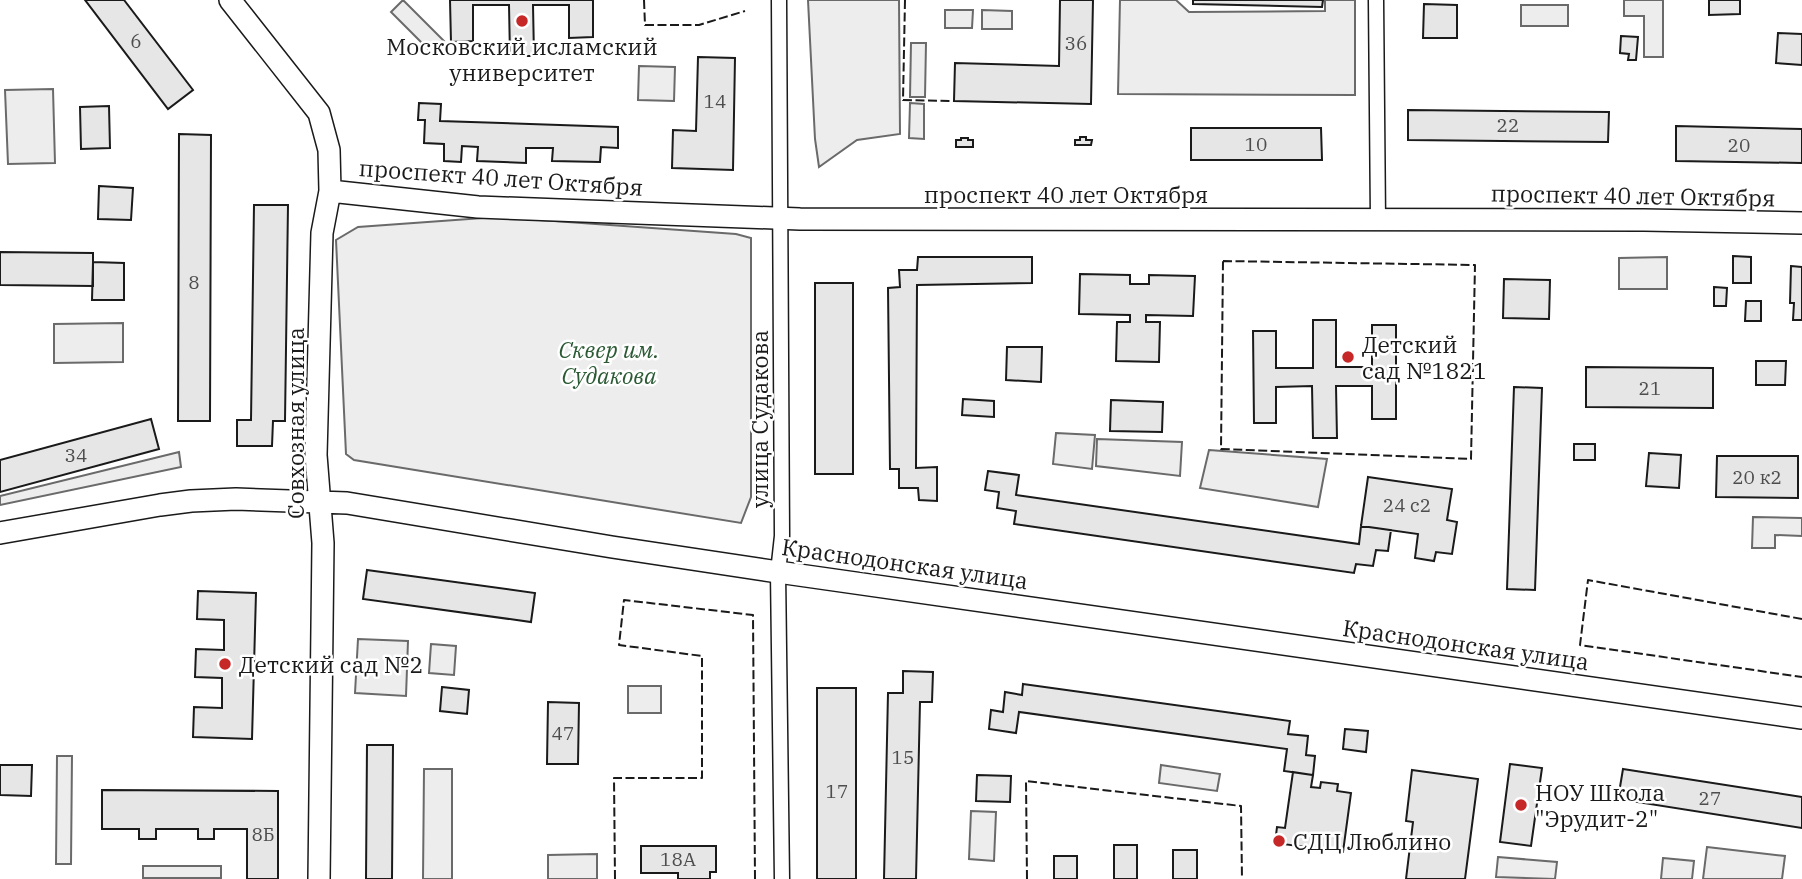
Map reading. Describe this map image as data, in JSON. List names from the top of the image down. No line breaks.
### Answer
{"streets":{"street":["проспект 40 лет Октября","улица Судакова","Совхозная улица","Краснодонская улица"]},"crossings":[["проспект 40 лет Октября","улица Судакова"],["проспект 40 лет Октября","Совхозная улица"],["улица Судакова","Краснодонская улица"],["Совхозная улица","Краснодонская улица"]],"parks":["Сквер им. Судакова"],"places":["Московский исламский университет","Детский сад №1821","Детский сад №2","НОУ Школа \"Эрудит-2\"","СДЦ Люблино"],"house_numbers":["6","36","14","22","10","20","8","21","34","20 к2","24 с2","47","15","17","27","8Б","18А"]}
